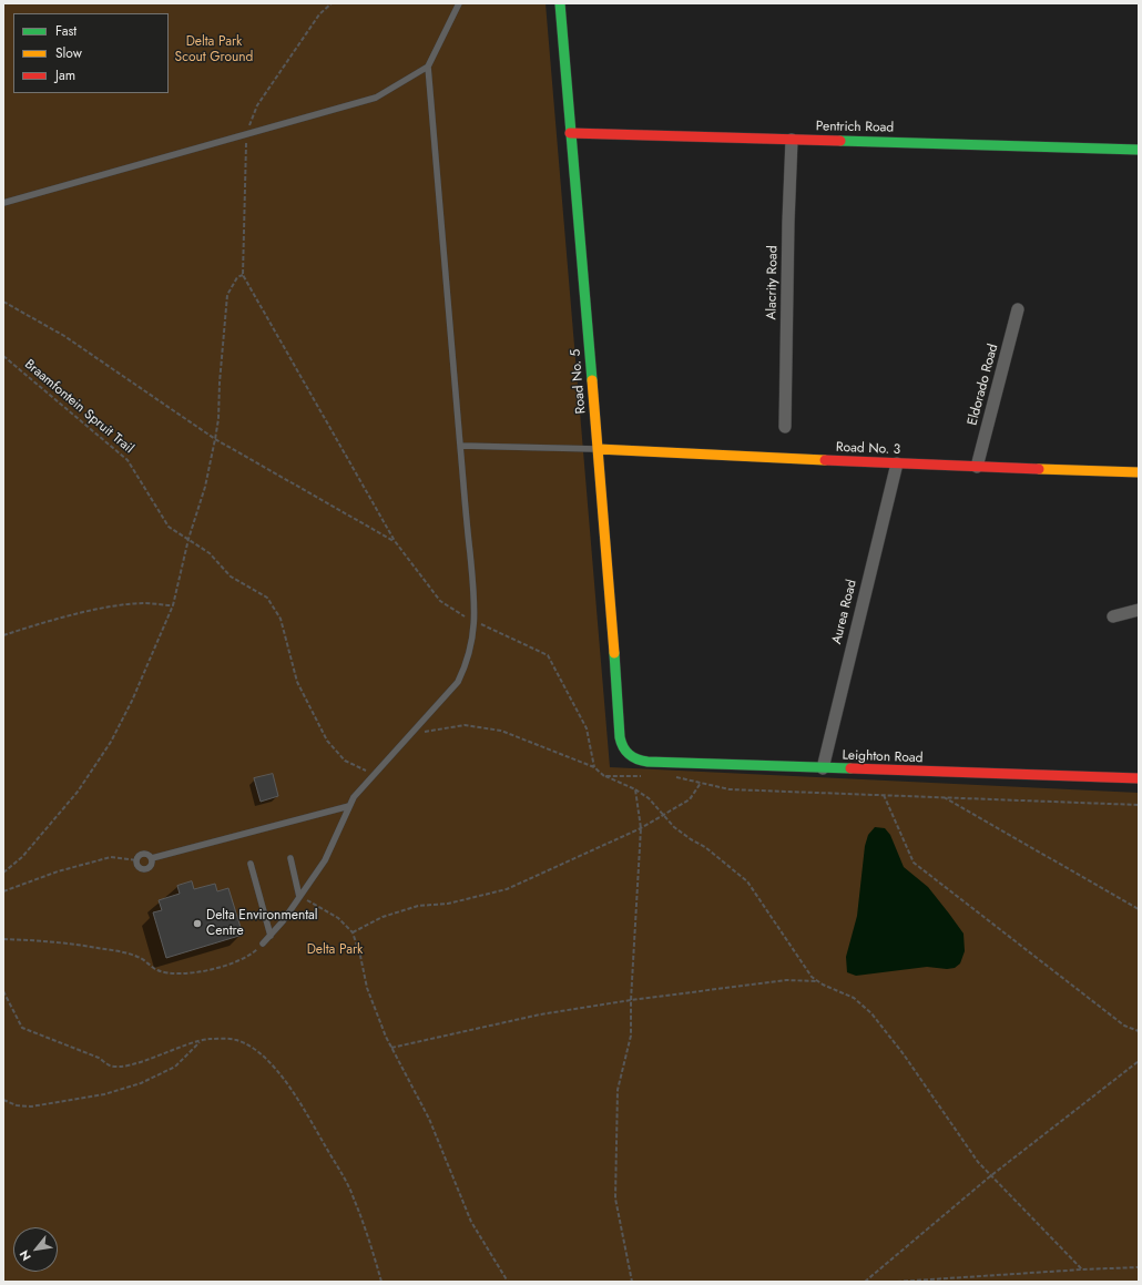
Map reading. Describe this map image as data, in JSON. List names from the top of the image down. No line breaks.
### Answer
{"streets":{"street":["Pentrich Road","Alacrity Road","Road No. 5","Eldorado Road","Road No. 3","Aurea Road","Leighton Road"],"path":["Braamfontein Spruit Trail"]},"crossings":[["Pentrich Road","Alacrity Road"],["Pentrich Road","Road No. 5"],["Road No. 5","Road No. 3"],["Road No. 5","Leighton Road"],["Eldorado Road","Road No. 3"],["Road No. 3","Aurea Road"],["Aurea Road","Leighton Road"]],"parks":["Delta Park Scout Ground","Delta Park"],"places":["Delta Environmental Centre"],"legend":["Fast","Slow","Jam"],"north":"bottom left"}
